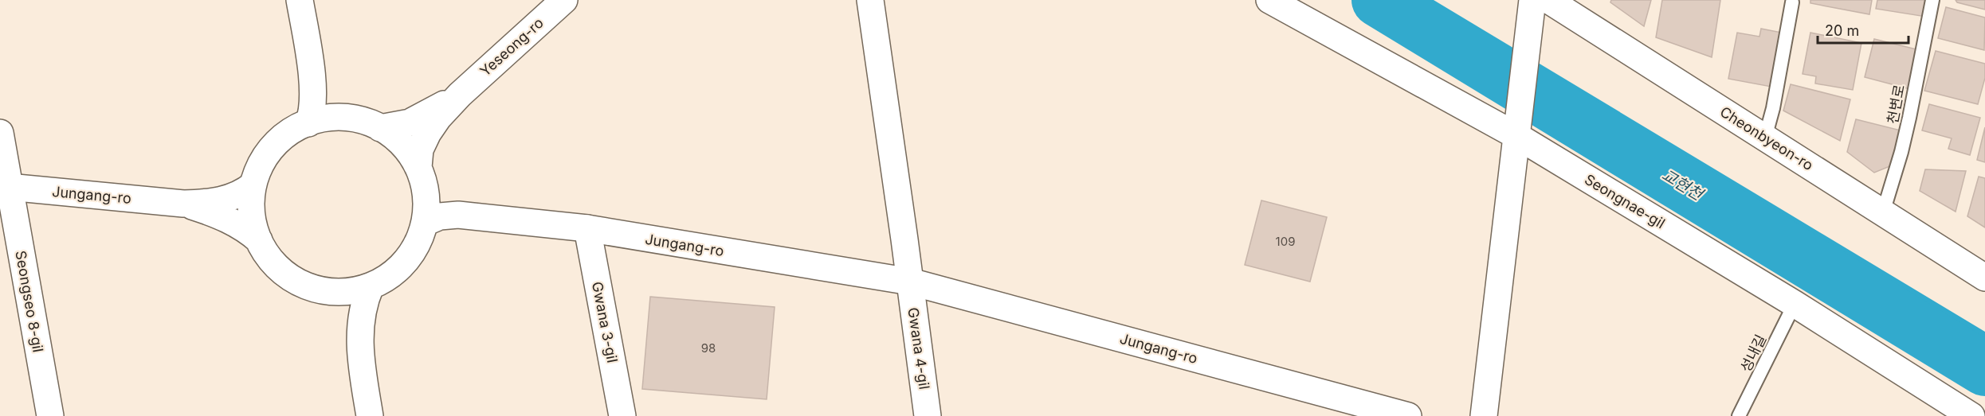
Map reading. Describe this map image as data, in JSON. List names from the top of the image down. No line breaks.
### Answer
{"streets":{"street":["Yeseong-ro","Cheonbyeon-ro","Jungang-ro","Seongnae-gil","Seongseo 8-gil","Gwana 3-gil","Gwana 4-gil"],"lane":["천변로","성내길"]},"crossings":[["천변로","Cheonbyeon-ro"],["Jungang-ro","Seongseo 8-gil"],["Jungang-ro","Gwana 3-gil"],["Jungang-ro","Gwana 4-gil"],["Seongnae-gil","성내길"]],"water":["교현천"],"house_numbers":["109","98"],"scale_bar":"20 m"}
